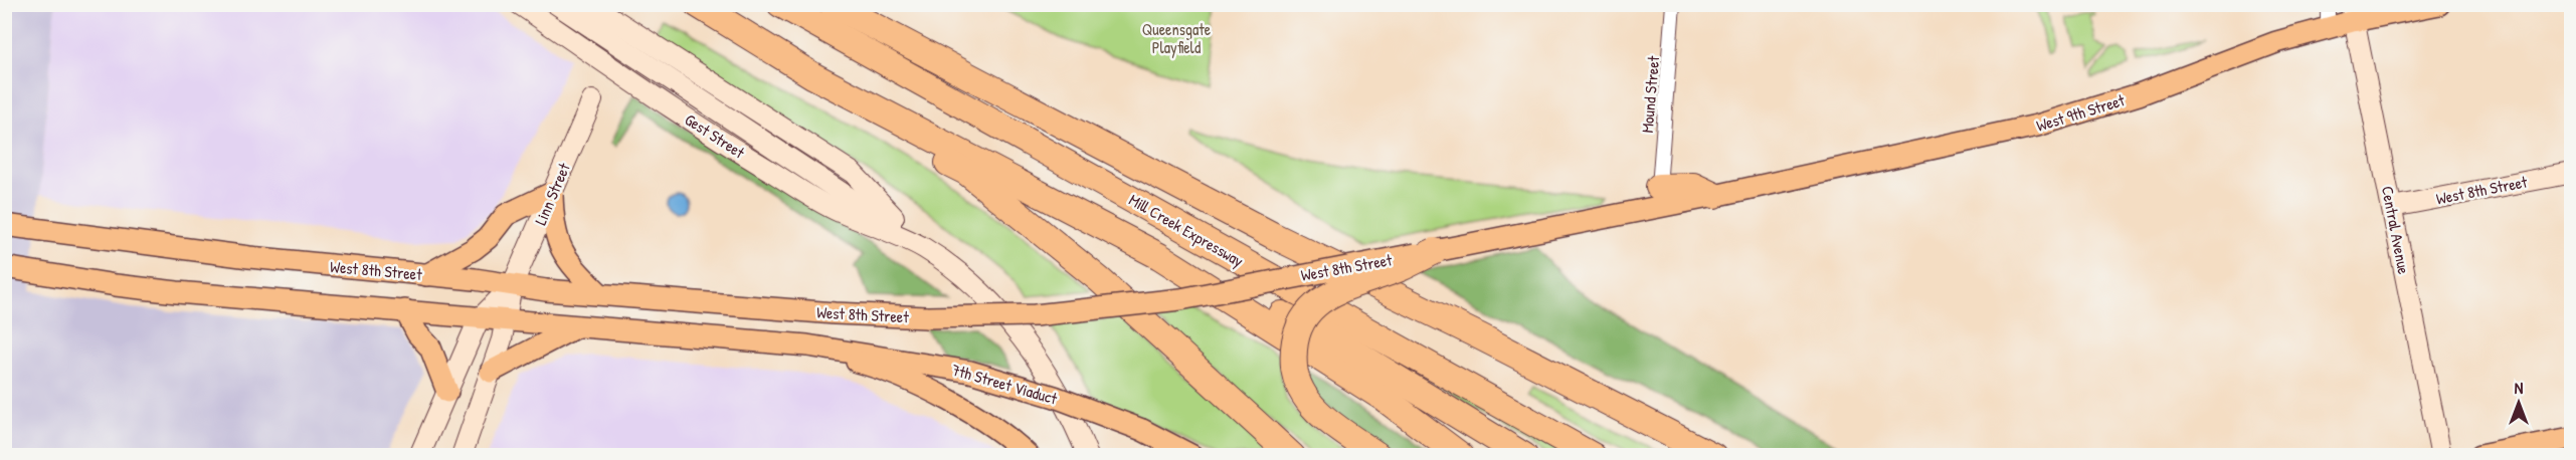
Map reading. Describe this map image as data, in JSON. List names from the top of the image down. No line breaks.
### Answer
{"streets":{"highway":["Mill Creek Expressway"],"main road":["West 9th Street","West 8th Street","7th Street Viaduct"],"street":["Mound Street","Gest Street","Linn Street","Central Avenue"]},"crossings":[["West 9th Street","West 8th Street"],["West 9th Street","Central Avenue"],["West 8th Street","Linn Street"],["West 8th Street","Central Avenue"]],"parks":["Queensgate Playfield"],"north":"top"}
